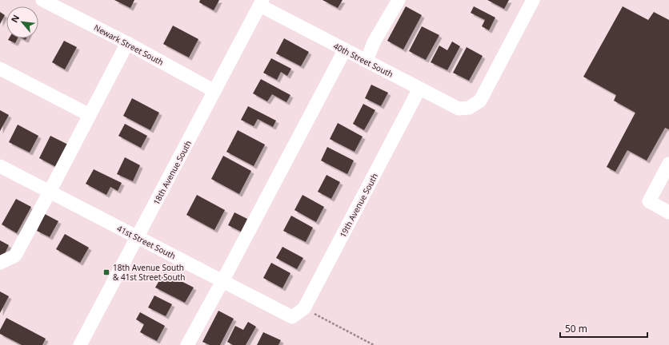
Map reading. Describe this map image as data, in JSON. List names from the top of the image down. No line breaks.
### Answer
{"streets":{"street":["Newark Street South","40th Street South","18th Avenue South","19th Avenue South","41st Street South"]},"crossings":[["Newark Street South","18th Avenue South"],["40th Street South","18th Avenue South"],["40th Street South","19th Avenue South"],["18th Avenue South","41st Street South"],["19th Avenue South","41st Street South"]],"places":{"transit":["18th Avenue South & 41st Street South"]},"scale_bar":"50 m","north":"top left"}
